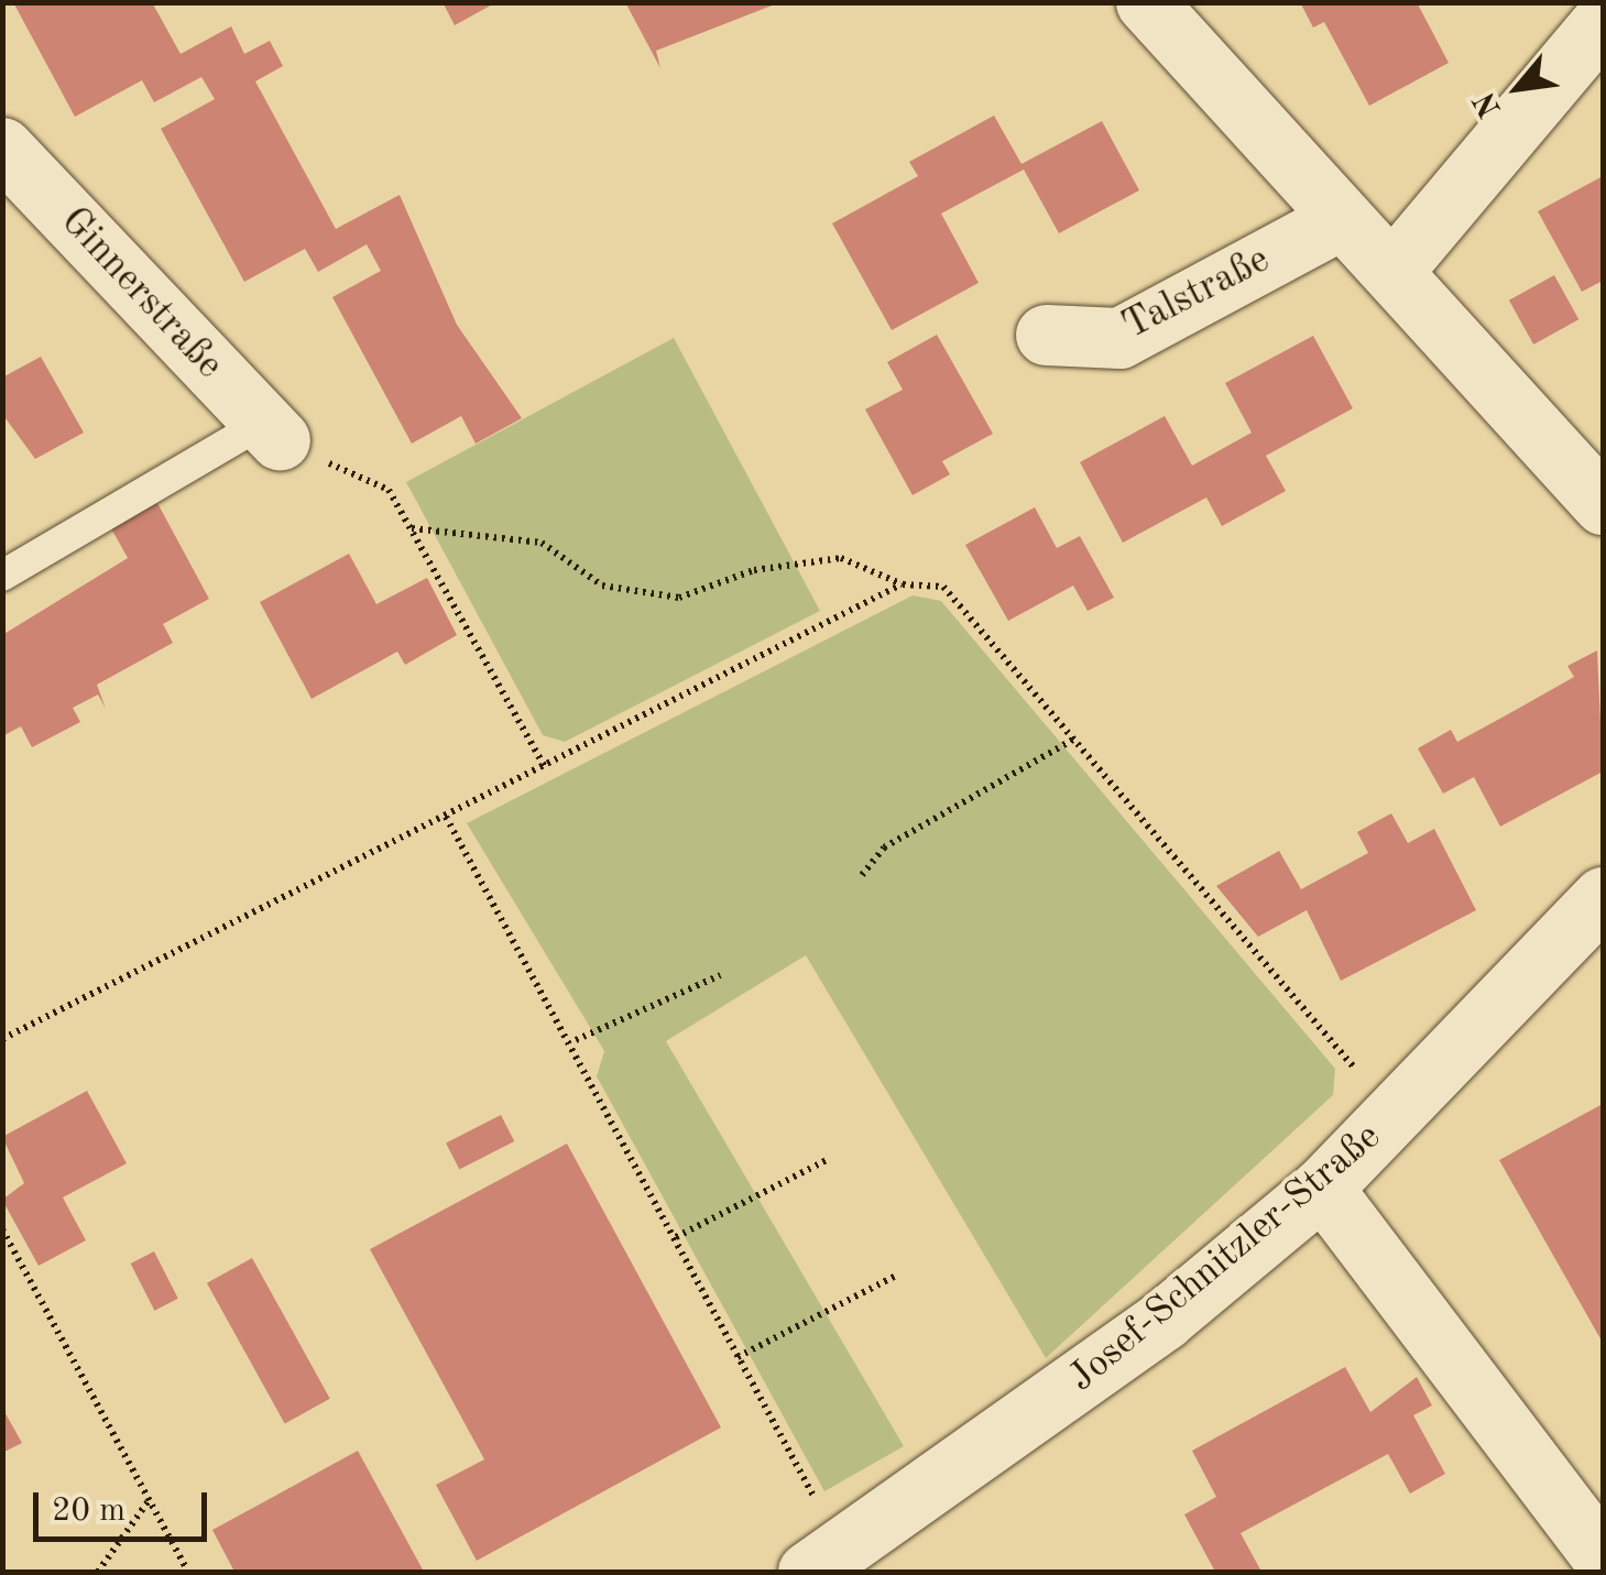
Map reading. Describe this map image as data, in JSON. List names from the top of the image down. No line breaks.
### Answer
{"streets":{"street":["Ginnerstraße","Talstraße","Josef-Schnitzler-Straße"]},"scale_bar":"20 m","north":"bottom left"}
